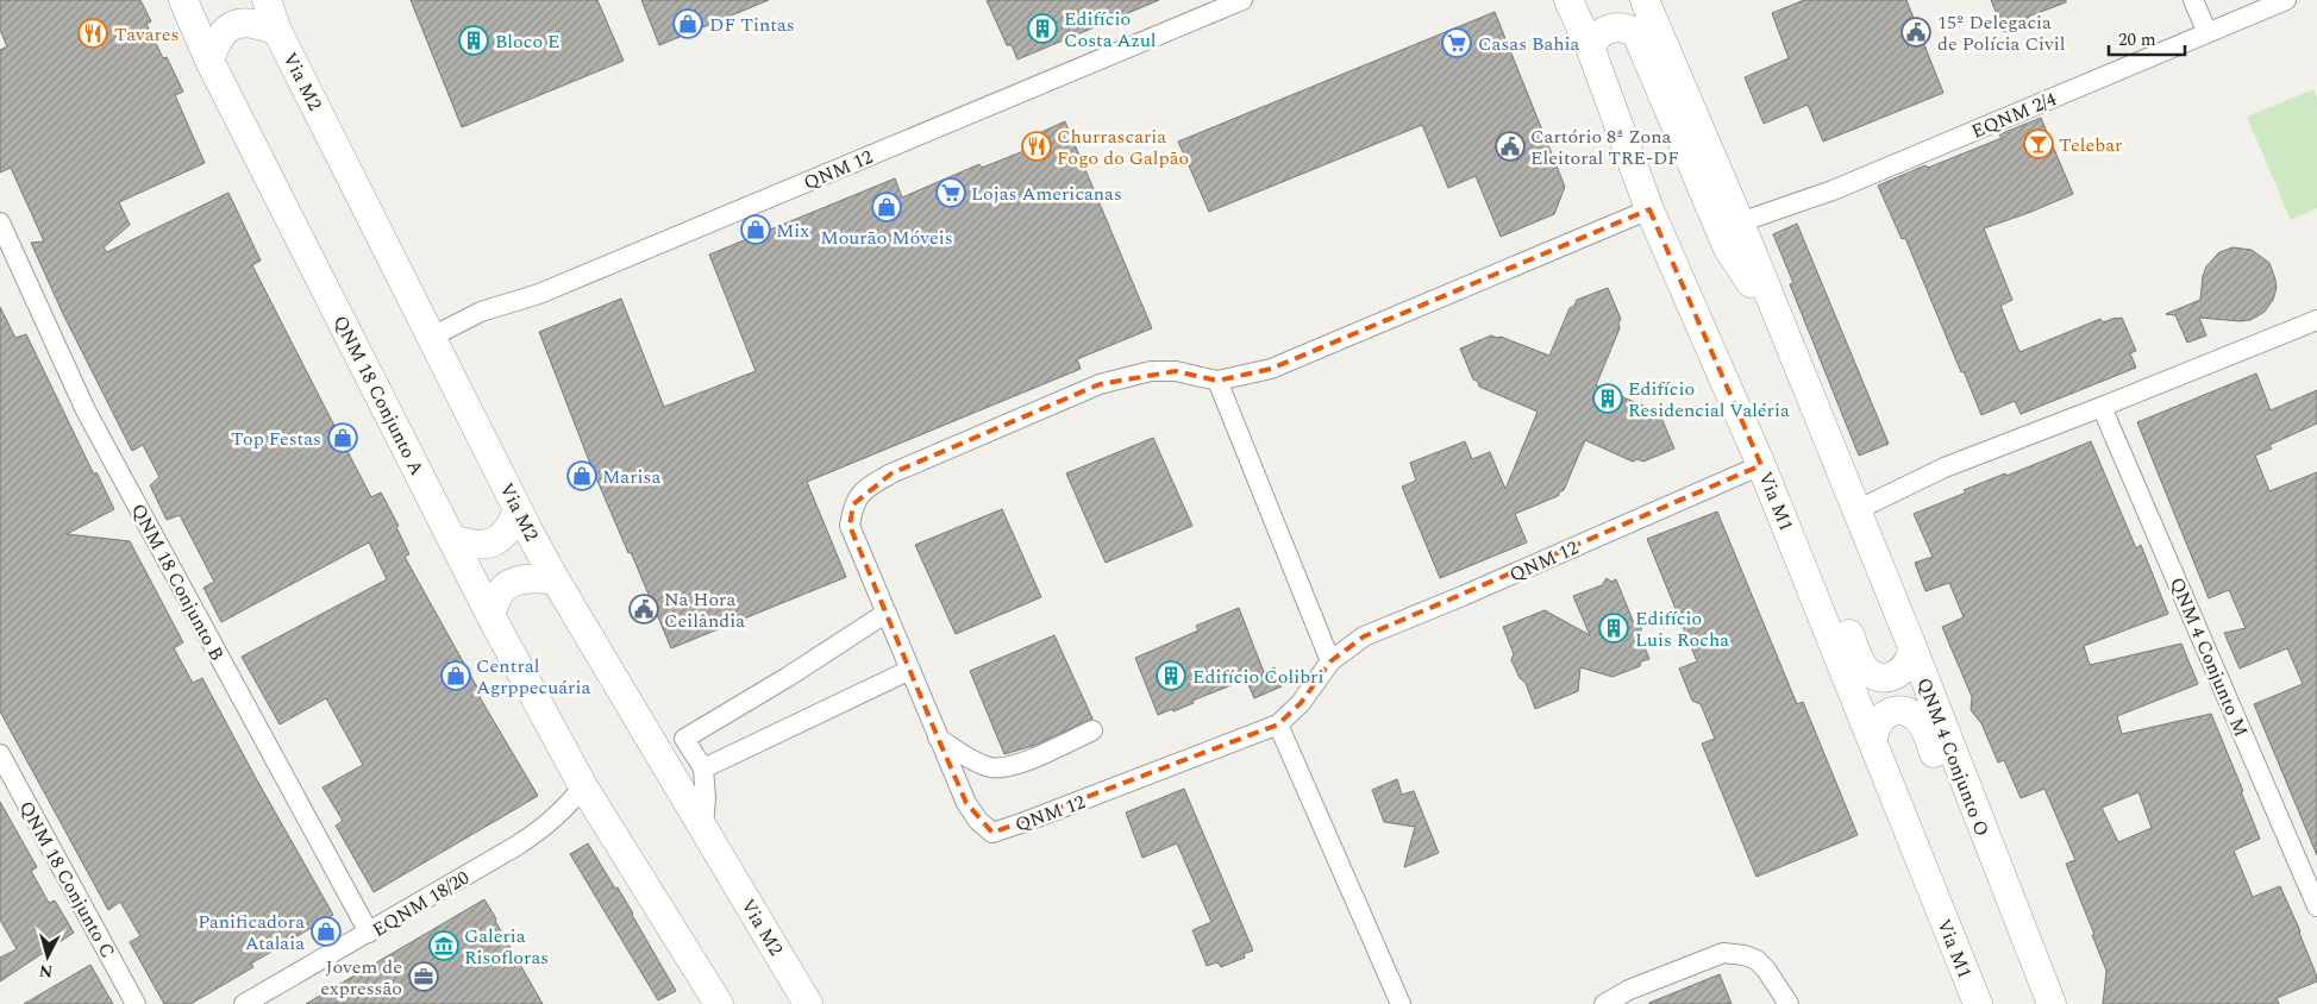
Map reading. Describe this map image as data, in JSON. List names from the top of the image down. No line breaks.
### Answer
{"streets":{"main road":["Via M2","QNM 18 Conjunto A","Via M1","QNM 4 Conjunto O"],"street":["EQNM 2/4","QNM 12","QNM 18 Conjunto B","QNM 4 Conjunto M","QNM 18 Conjunto C","EQNM 18/20"]},"crossings":[["Via M2","QNM 12"],["QNM 12","Via M1"],["QNM 18 Conjunto A","EQNM 18/20"],["QNM 18 Conjunto B","EQNM 18/20"]],"places":{"shop":["DF Tintas","Mourão Móveis","Mix","Top Festas","Marisa","Central Agrppecuária","Panificadora Atalaia"],"building":["Edifício Costa Azul","Bloco E","Edifício Residencial Valéria","Edifício Luis Rocha","Edifício Colibri"],"public building":["15º Delegacia de Polícia Civil","Cartório 8ª Zona Eleitoral TRE-DF","Na Hora Ceilândia"],"restaurant":["Tavares","Churrascaria Fogo do Galpão"],"supermarket":["Casas Bahia","Lojas Americanas"],"bar":["Telebar"],"museum":["Galeria Risofloras"],"office":["Jovem de expressão"]},"scale_bar":"20 m","north":"bottom"}
